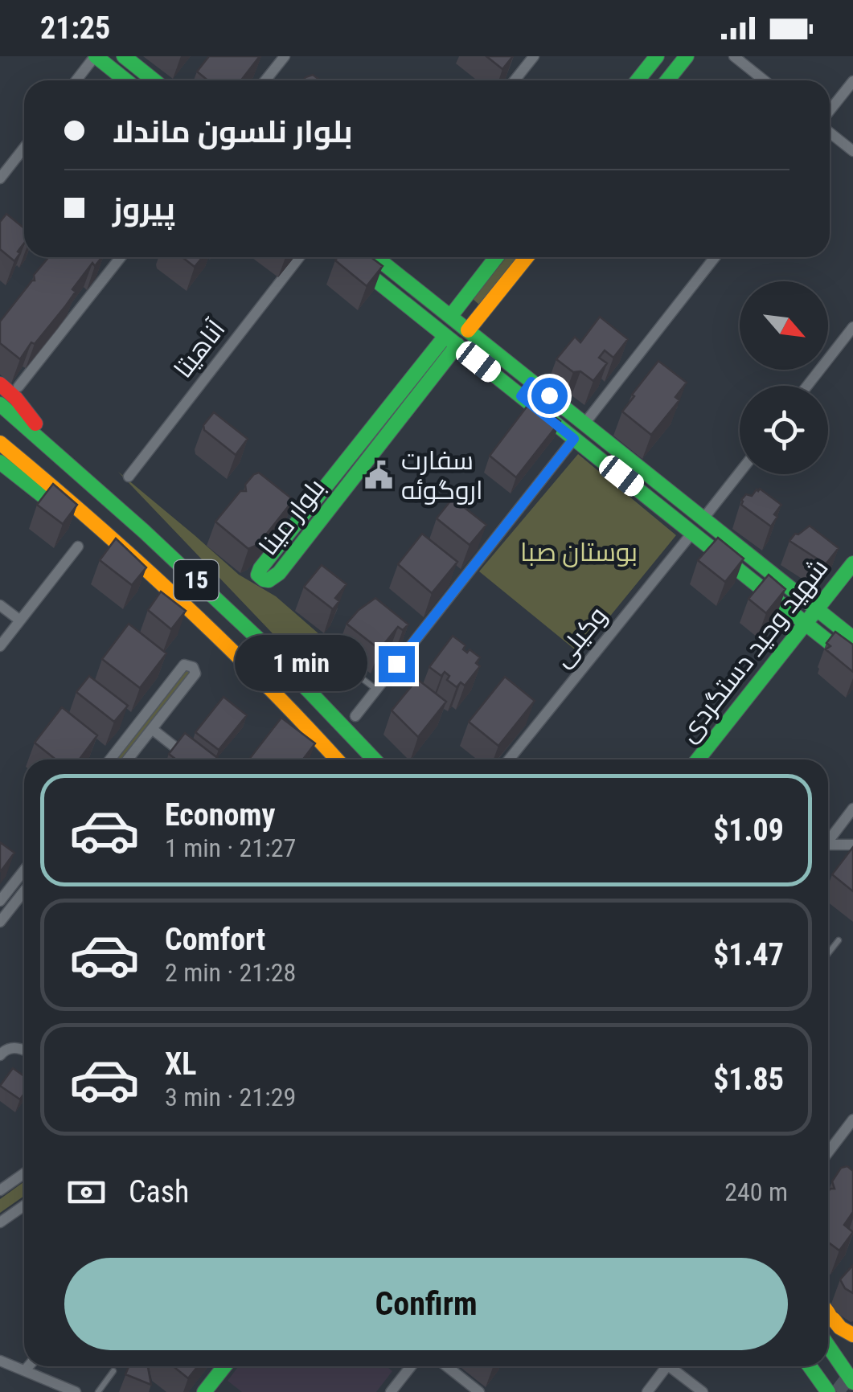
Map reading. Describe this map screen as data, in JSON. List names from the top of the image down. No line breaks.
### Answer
{"streets":{"main road":["بلوار مینا","15","شهید وحید دستگردی"],"street":["آناهیتا","وكيلی"]},"parks":["بوستان صبا"],"places":{"public building":["سفارت اروگوئه"]},"north":"bottom right","page":{"status":"21:25","banner":["بلوار نلسون ماندلا","پیروز"],"bubble":"1 min","list":[{"name":"Economy","note":"1 min · 21:27","value":"$1.09"},{"name":"Comfort","note":"2 min · 21:28","value":"$1.47"},{"name":"XL","note":"3 min · 21:29","value":"$1.85"}],"pay":["Cash","240 m"],"buttons":"Confirm"}}
